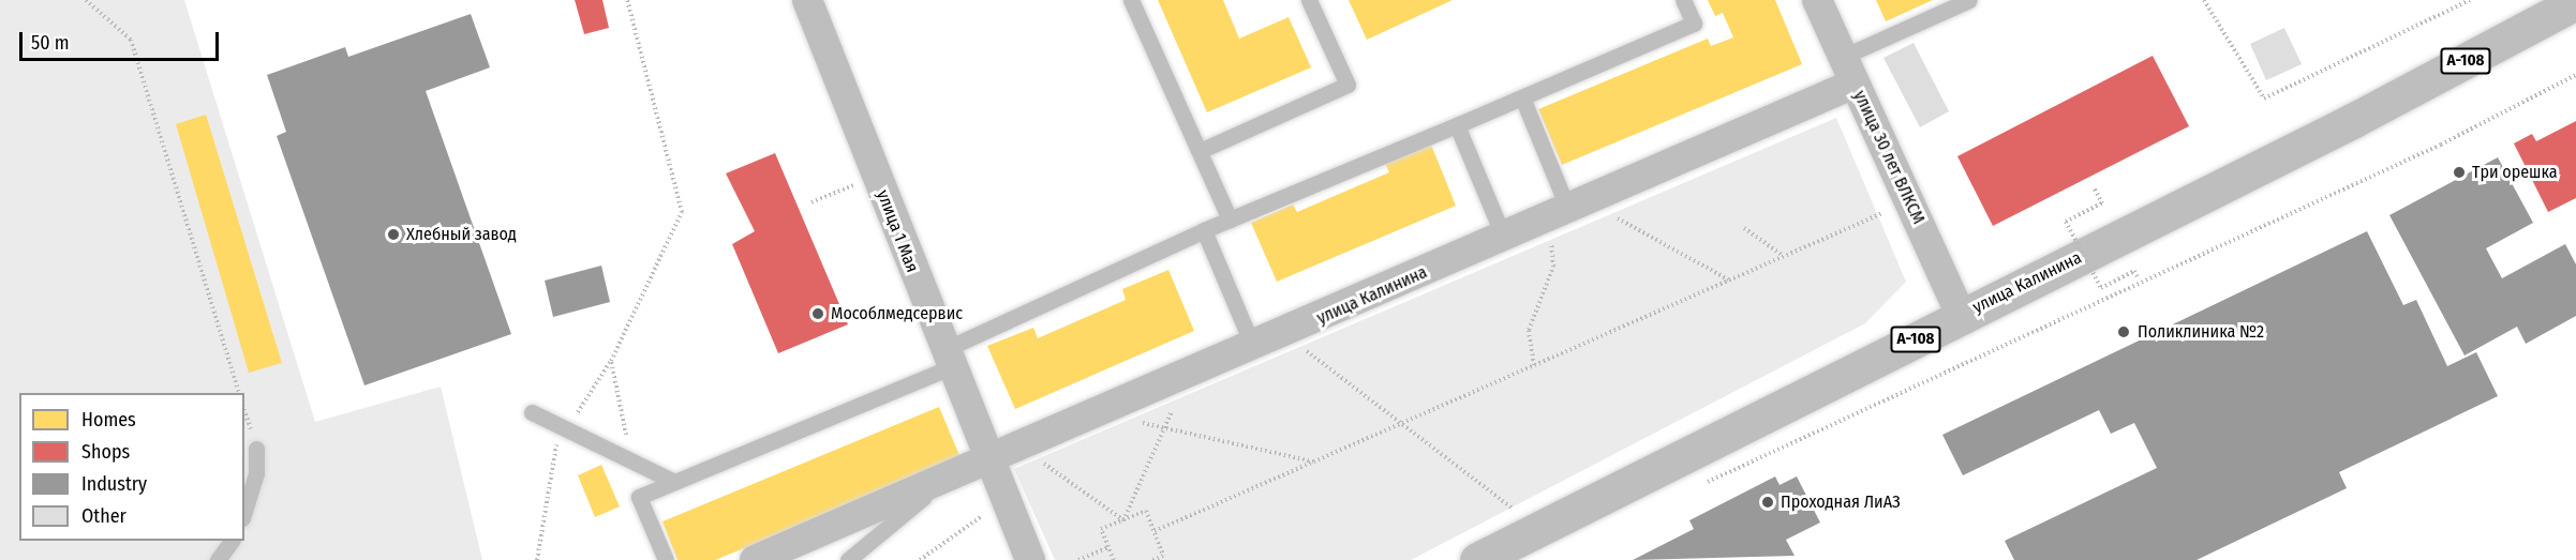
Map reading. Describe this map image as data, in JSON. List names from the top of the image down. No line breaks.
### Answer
{"streets":{"highway":["А-108","улица Калинина"],"street":["улица 30 лет ВЛКСМ","улица 1 Мая"]},"crossings":[["улица 30 лет ВЛКСМ","улица Калинина"],["улица 1 Мая","улица Калинина"]],"places":["Три орешка","Хлебный завод","Мособлмедсервис","Поликлиника №2","Проходная ЛиАЗ"],"legend":["Homes","Shops","Industry","Other"],"scale_bar":"50 m"}
